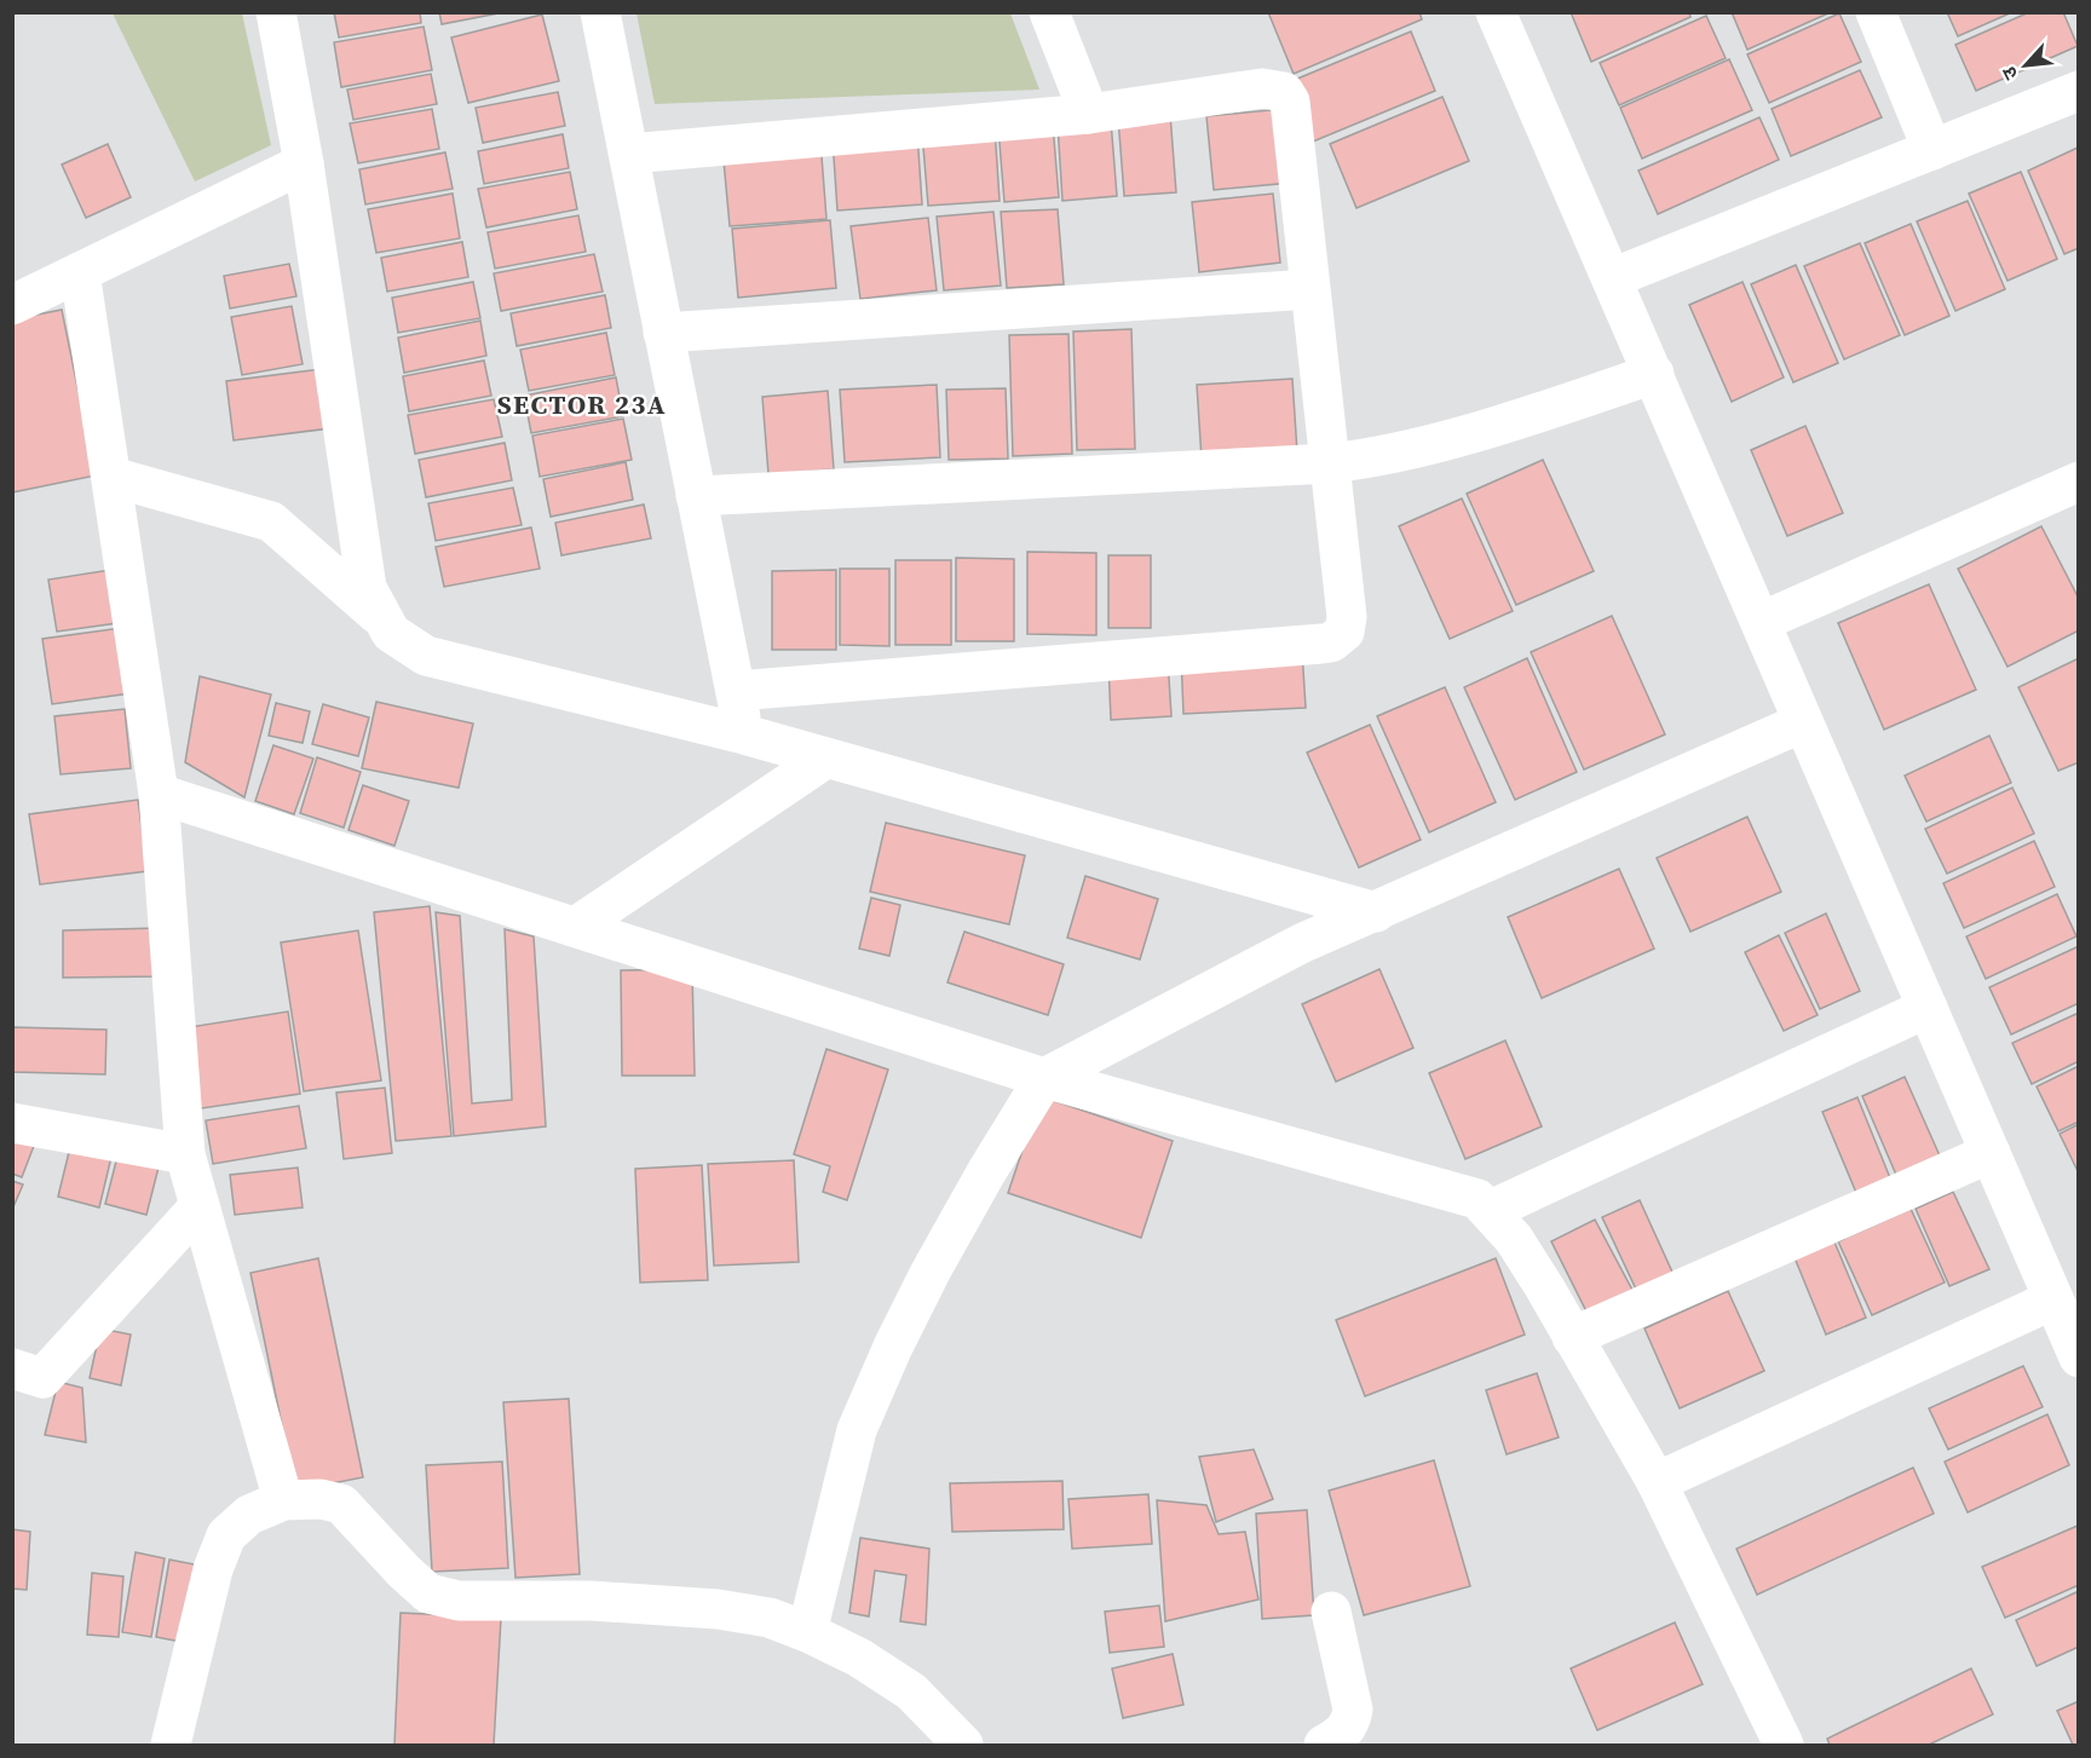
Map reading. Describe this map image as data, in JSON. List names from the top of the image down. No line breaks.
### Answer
{"districts":["SECTOR 23A"],"north":"bottom left"}
